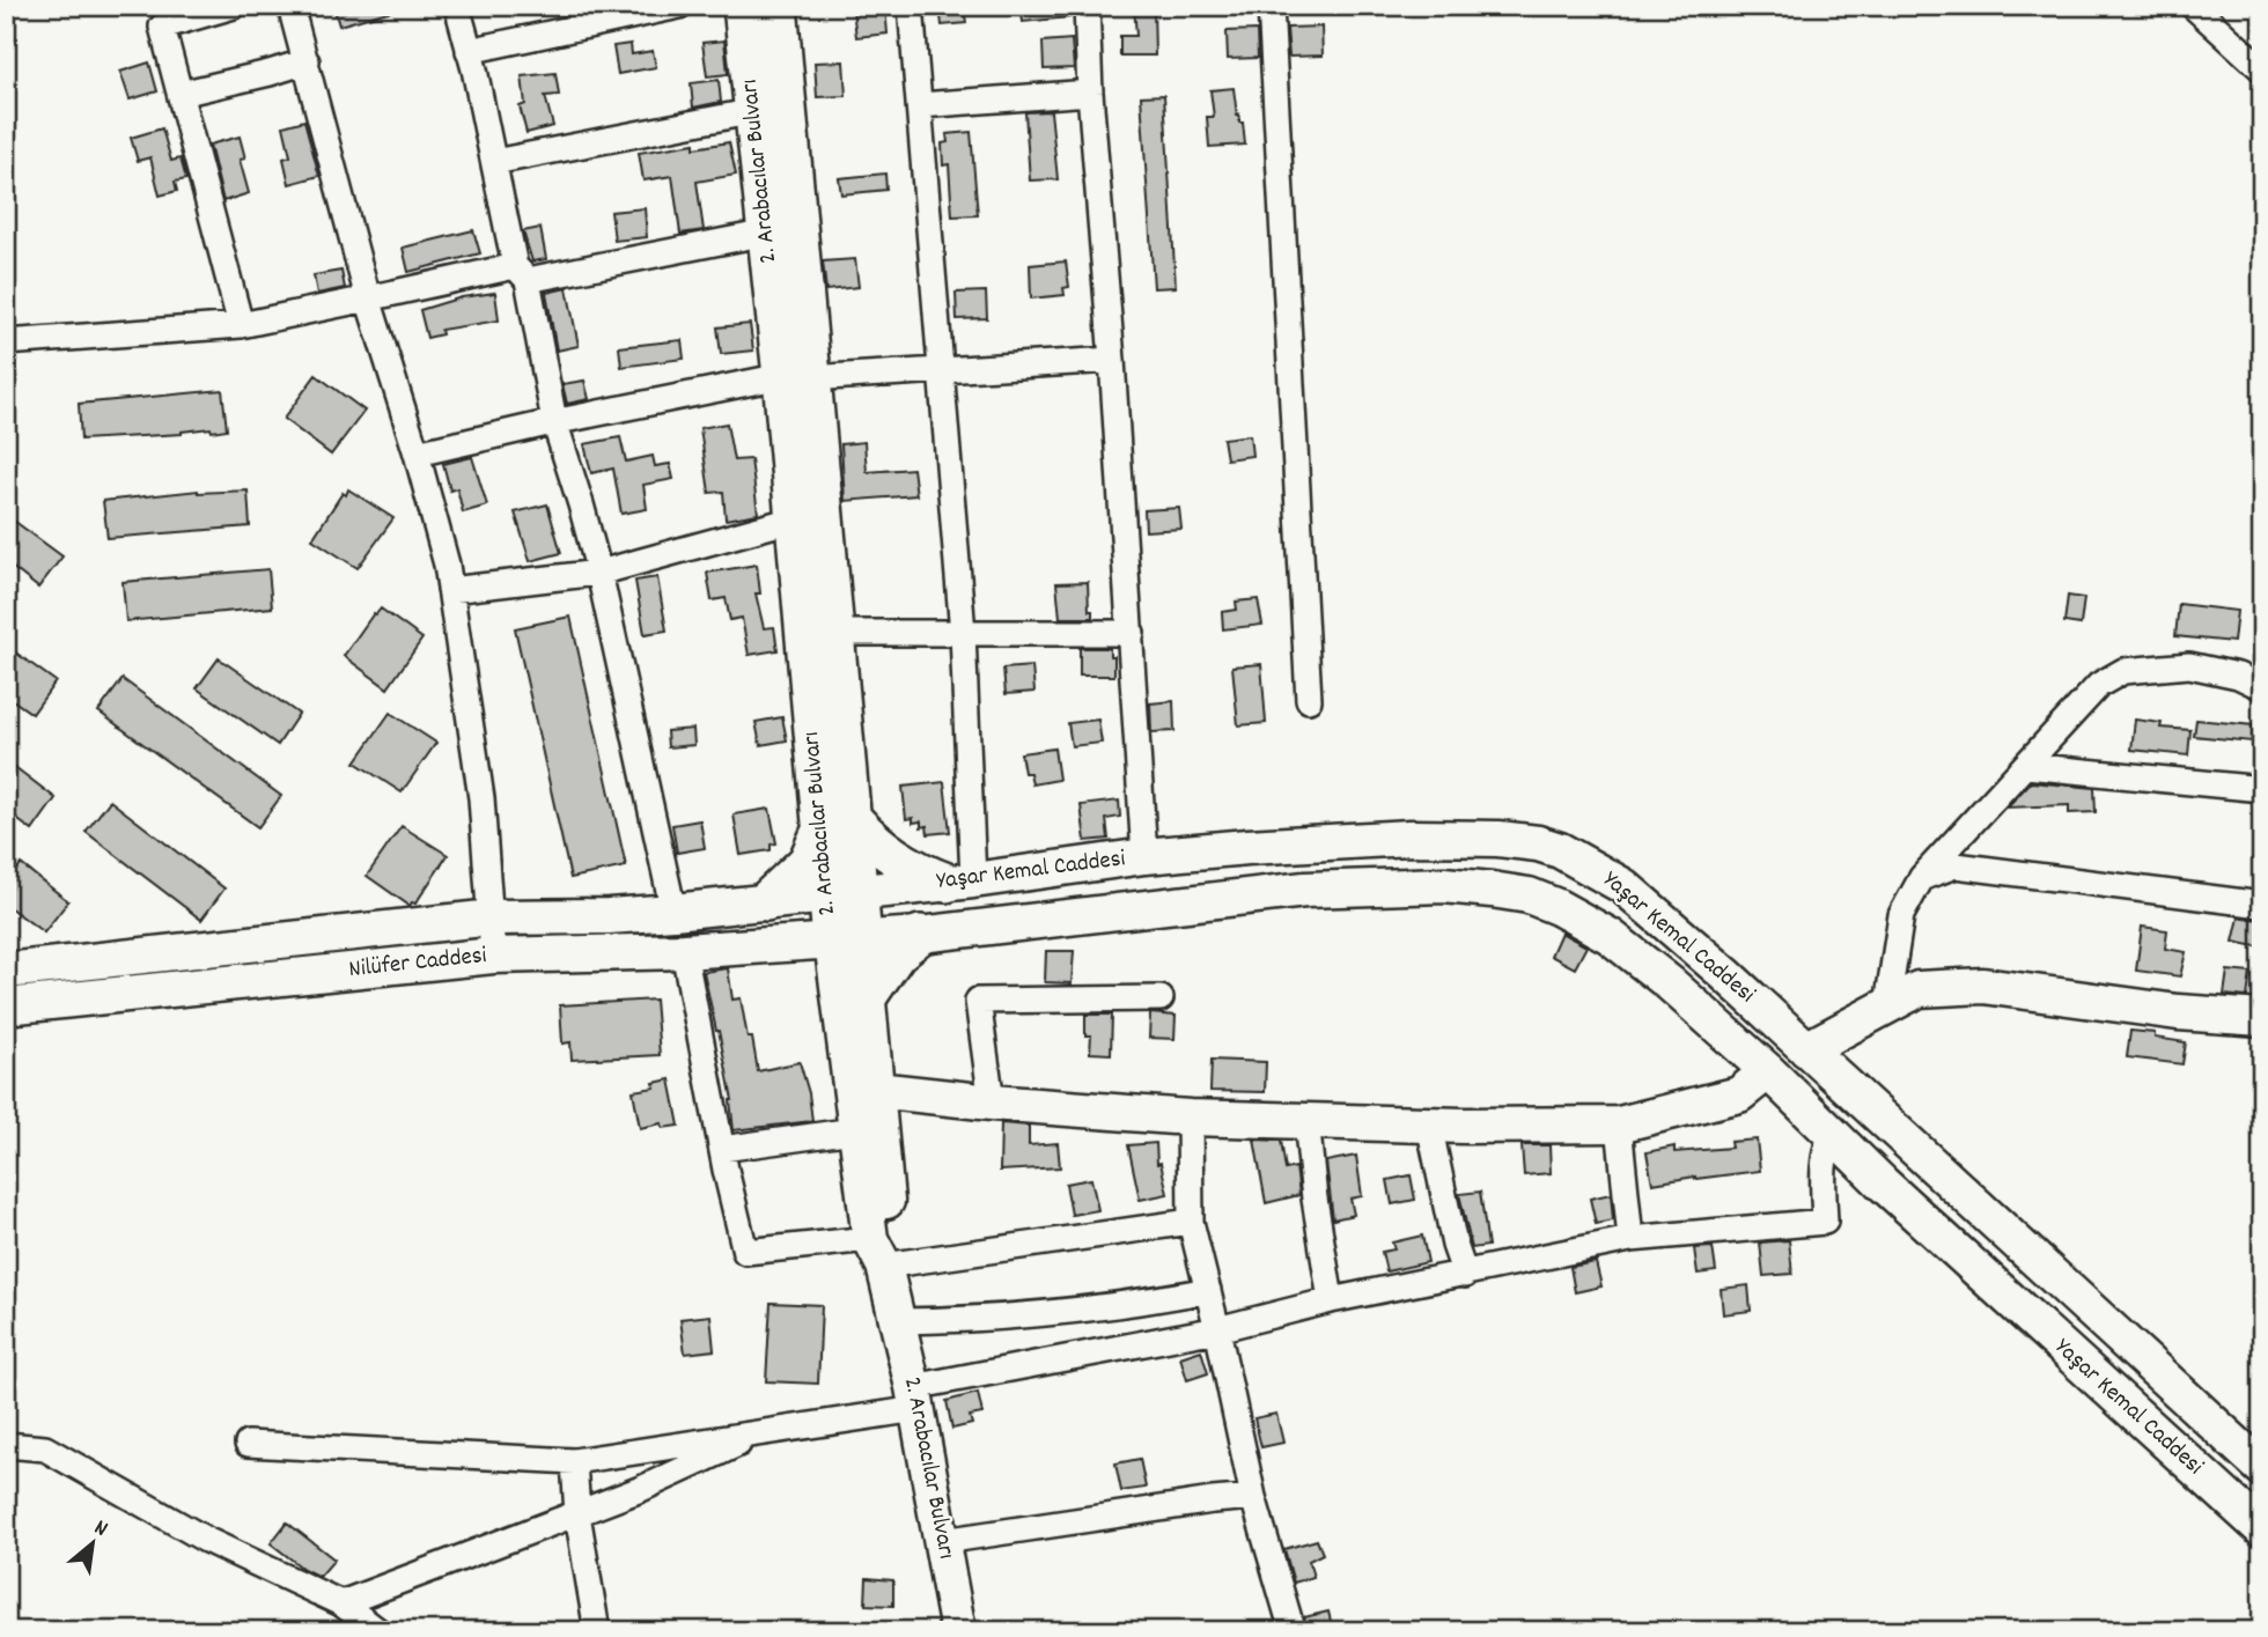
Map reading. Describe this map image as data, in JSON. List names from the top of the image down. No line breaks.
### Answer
{"streets":{"main road":["2. Arabacılar Bulvarı"],"street":["Yaşar Kemal Caddesi","Nilüfer Caddesi"]},"crossings":[["Yaşar Kemal Caddesi","Nilüfer Caddesi"]],"north":"top right"}
